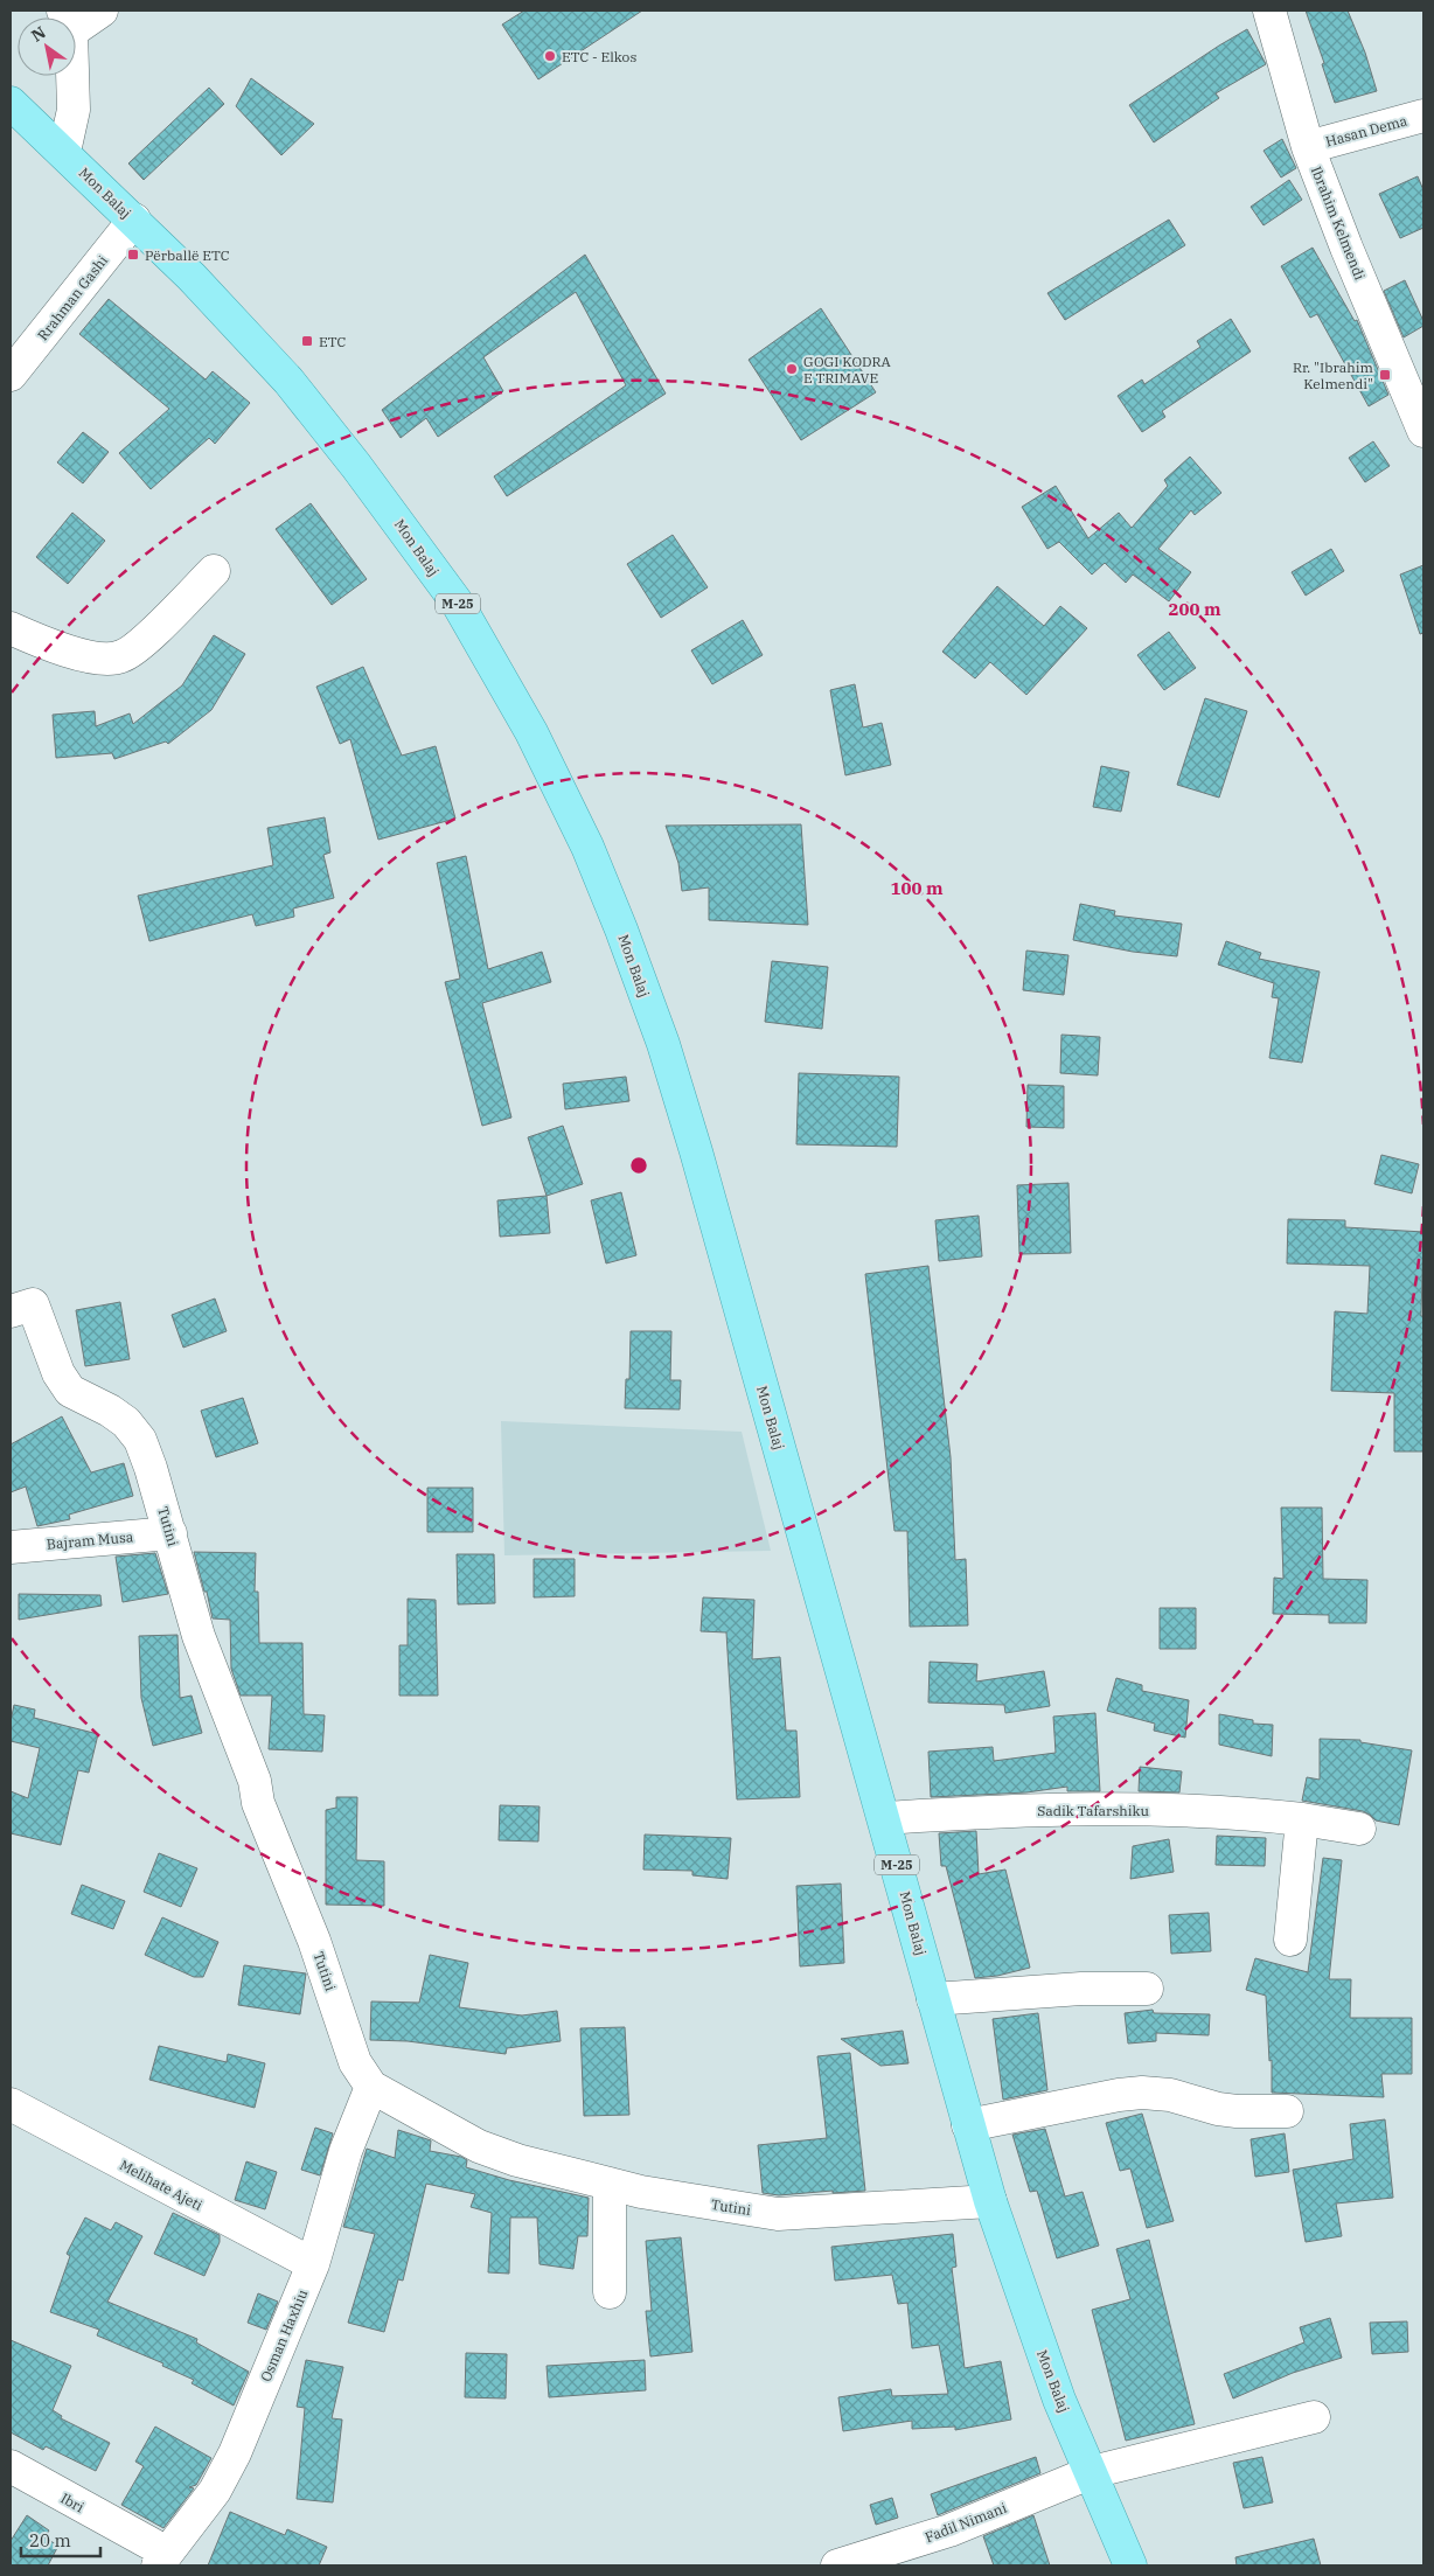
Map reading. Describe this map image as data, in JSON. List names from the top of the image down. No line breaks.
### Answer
{"streets":{"main road":["Mon Balaj","M-25"],"street":["Hasan Dema","Ibrahim Kelmendi","Rrahman Gashi","Tutini","Bajram Musa","Sadik Tafarshiku","Melihate Ajeti","Osman Haxhiu","Ibri","Fadil Nimani"]},"crossings":[["Hasan Dema","Ibrahim Kelmendi"],["Mon Balaj","Rrahman Gashi"],["Mon Balaj","Tutini"],["Mon Balaj","Sadik Tafarshiku"],["Mon Balaj","Fadil Nimani"],["Tutini","Bajram Musa"],["Tutini","Osman Haxhiu"],["Melihate Ajeti","Osman Haxhiu"],["Osman Haxhiu","Ibri"]],"places":{"other":["ETC - Elkos","GOGI KODRA E TRIMAVE"],"transit":["Përballë ETC","ETC","Rr. \"Ibrahim Kelmendi\""]},"scale_bar":"20 m","north":"top left","rings":["200 m","100 m"]}
